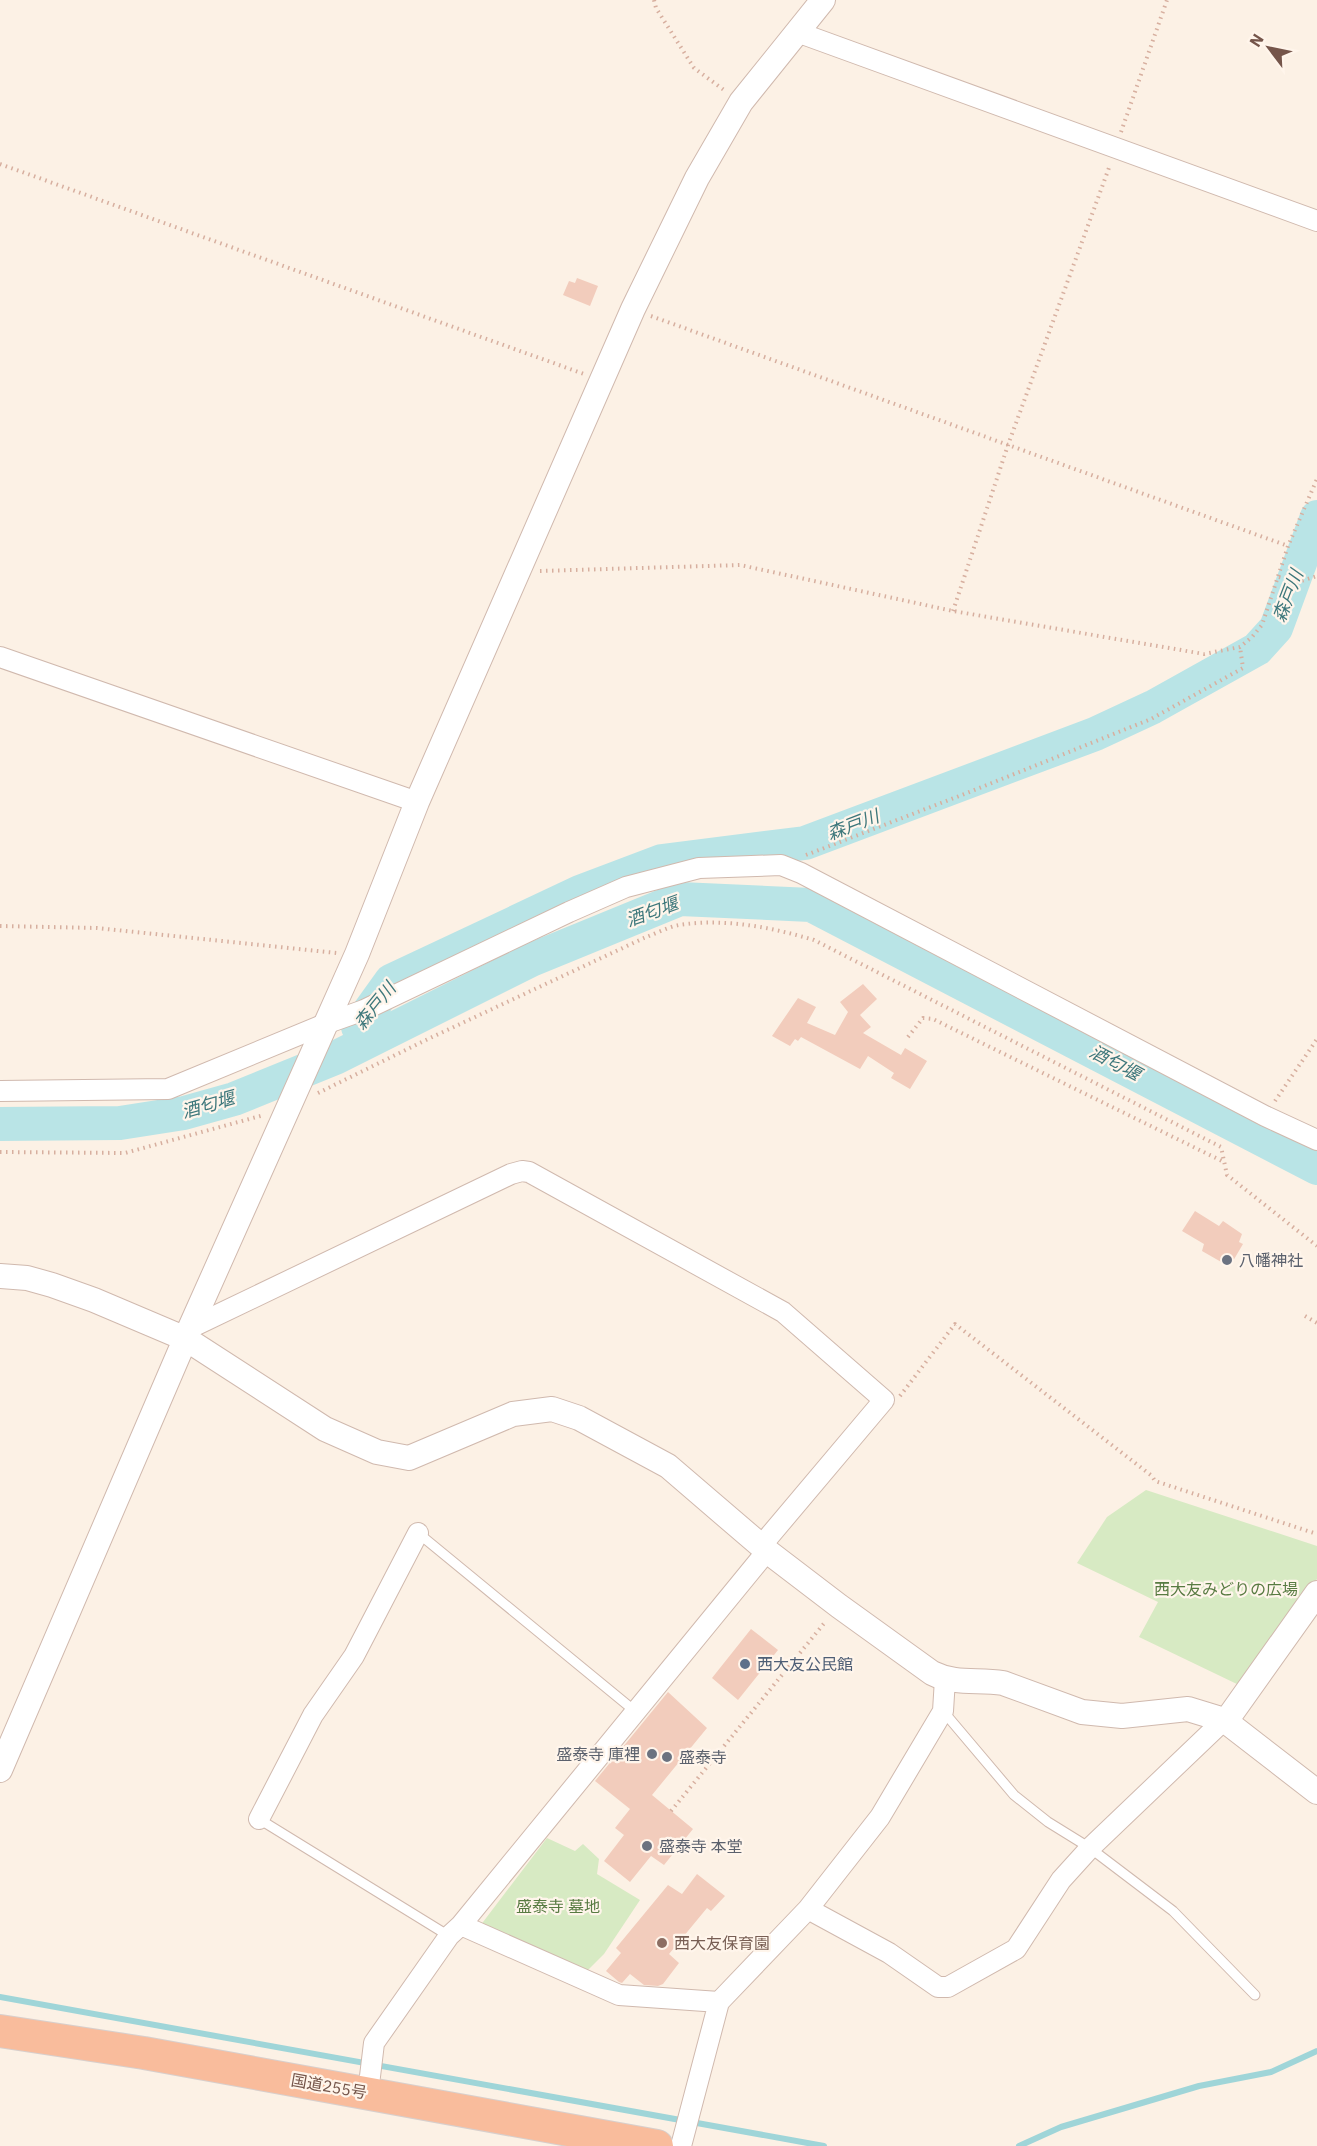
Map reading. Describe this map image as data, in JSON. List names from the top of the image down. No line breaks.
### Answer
{"streets":{"highway":["国道255号"]},"water":["森戸川","酒匂堰"],"parks":["西大友みどりの広場","盛泰寺 墓地"],"places":["八幡神社","西大友公民館","盛泰寺 庫裡","盛泰寺","盛泰寺 本堂","西大友保育園"],"north":"top left"}
